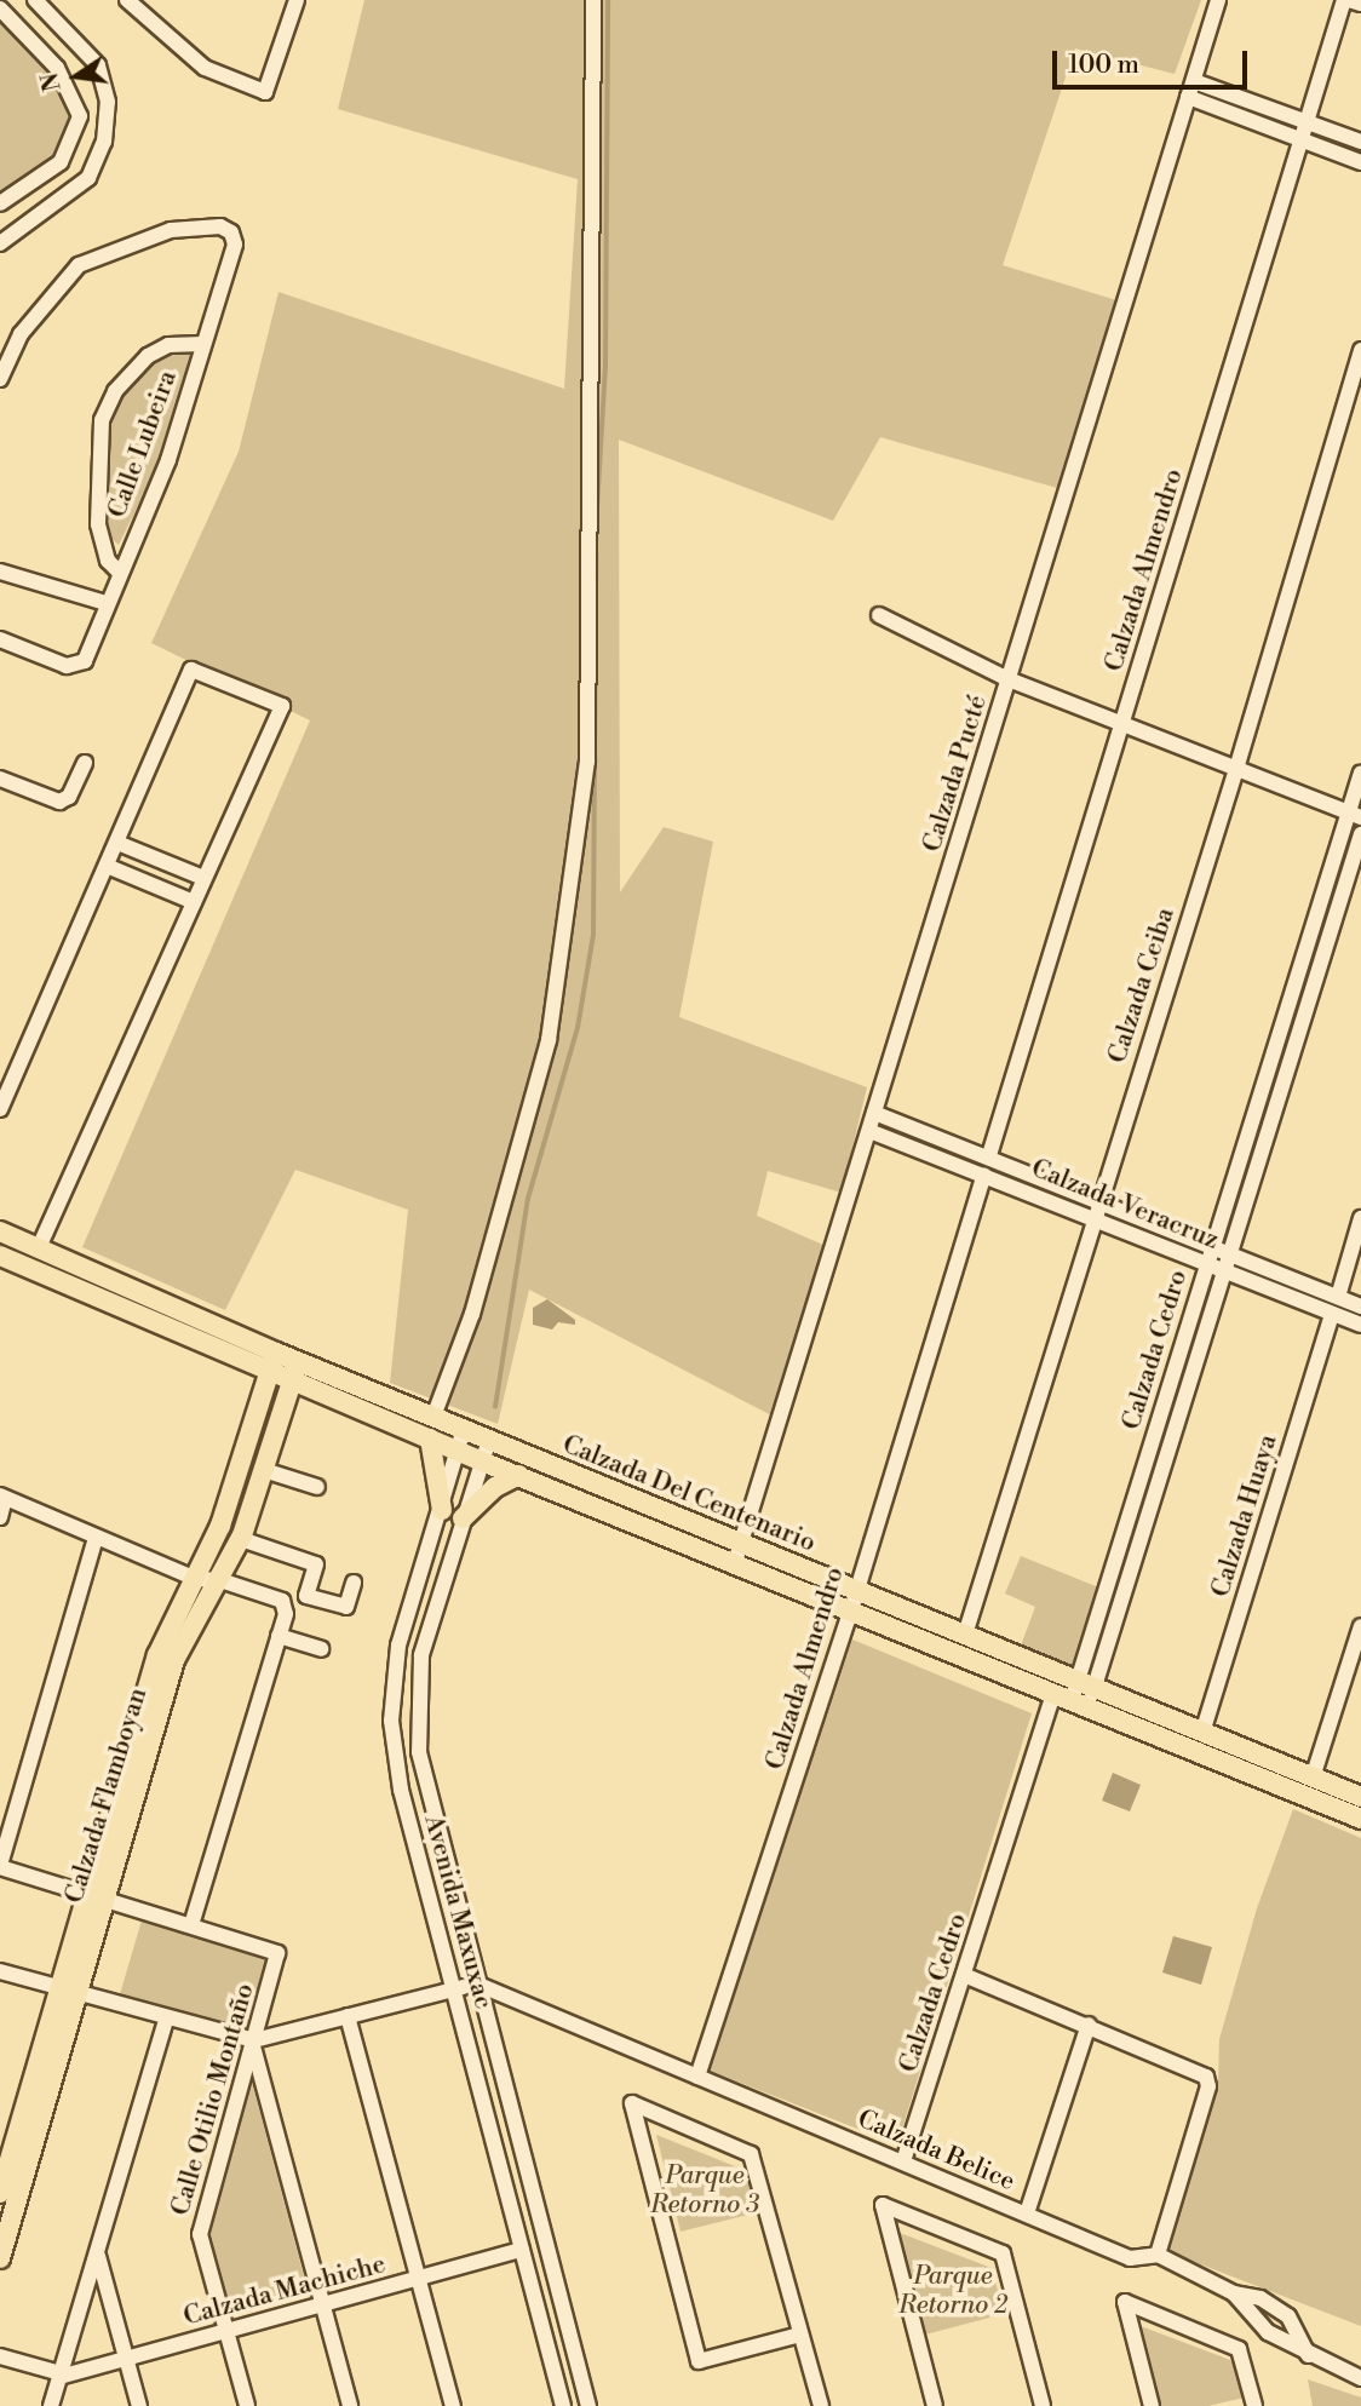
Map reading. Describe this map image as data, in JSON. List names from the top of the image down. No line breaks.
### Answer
{"streets":{"main road":["Calzada Del Centenario","Calzada Flamboyan"],"street":["Calle Lubeira","Calzada Almendro","Calzada Pucté","Calzada Ceiba","Calzada Veracruz","Calzada Cedro","Calzada Huaya","Avenida Maxuxac","Calle Otilio Montaño","Calzada Belice","Calzada Machiche"]},"crossings":[["Calzada Almendro","Calzada Veracruz"],["Calzada Almendro","Calzada Del Centenario"],["Calzada Almendro","Calzada Belice"],["Calzada Pucté","Calzada Veracruz"],["Calzada Pucté","Calzada Del Centenario"],["Calzada Ceiba","Calzada Veracruz"],["Calzada Ceiba","Calzada Del Centenario"],["Calzada Veracruz","Calzada Cedro"],["Calzada Veracruz","Calzada Huaya"],["Calzada Cedro","Calzada Del Centenario"],["Calzada Cedro","Calzada Belice"],["Calzada Del Centenario","Calzada Huaya"],["Calzada Del Centenario","Calzada Flamboyan"],["Calzada Del Centenario","Avenida Maxuxac"],["Avenida Maxuxac","Calzada Belice"],["Avenida Maxuxac","Calzada Machiche"],["Calle Otilio Montaño","Calzada Machiche"]],"parks":["Parque Retorno 3","Parque Retorno 2"],"scale_bar":"100 m","north":"left"}
